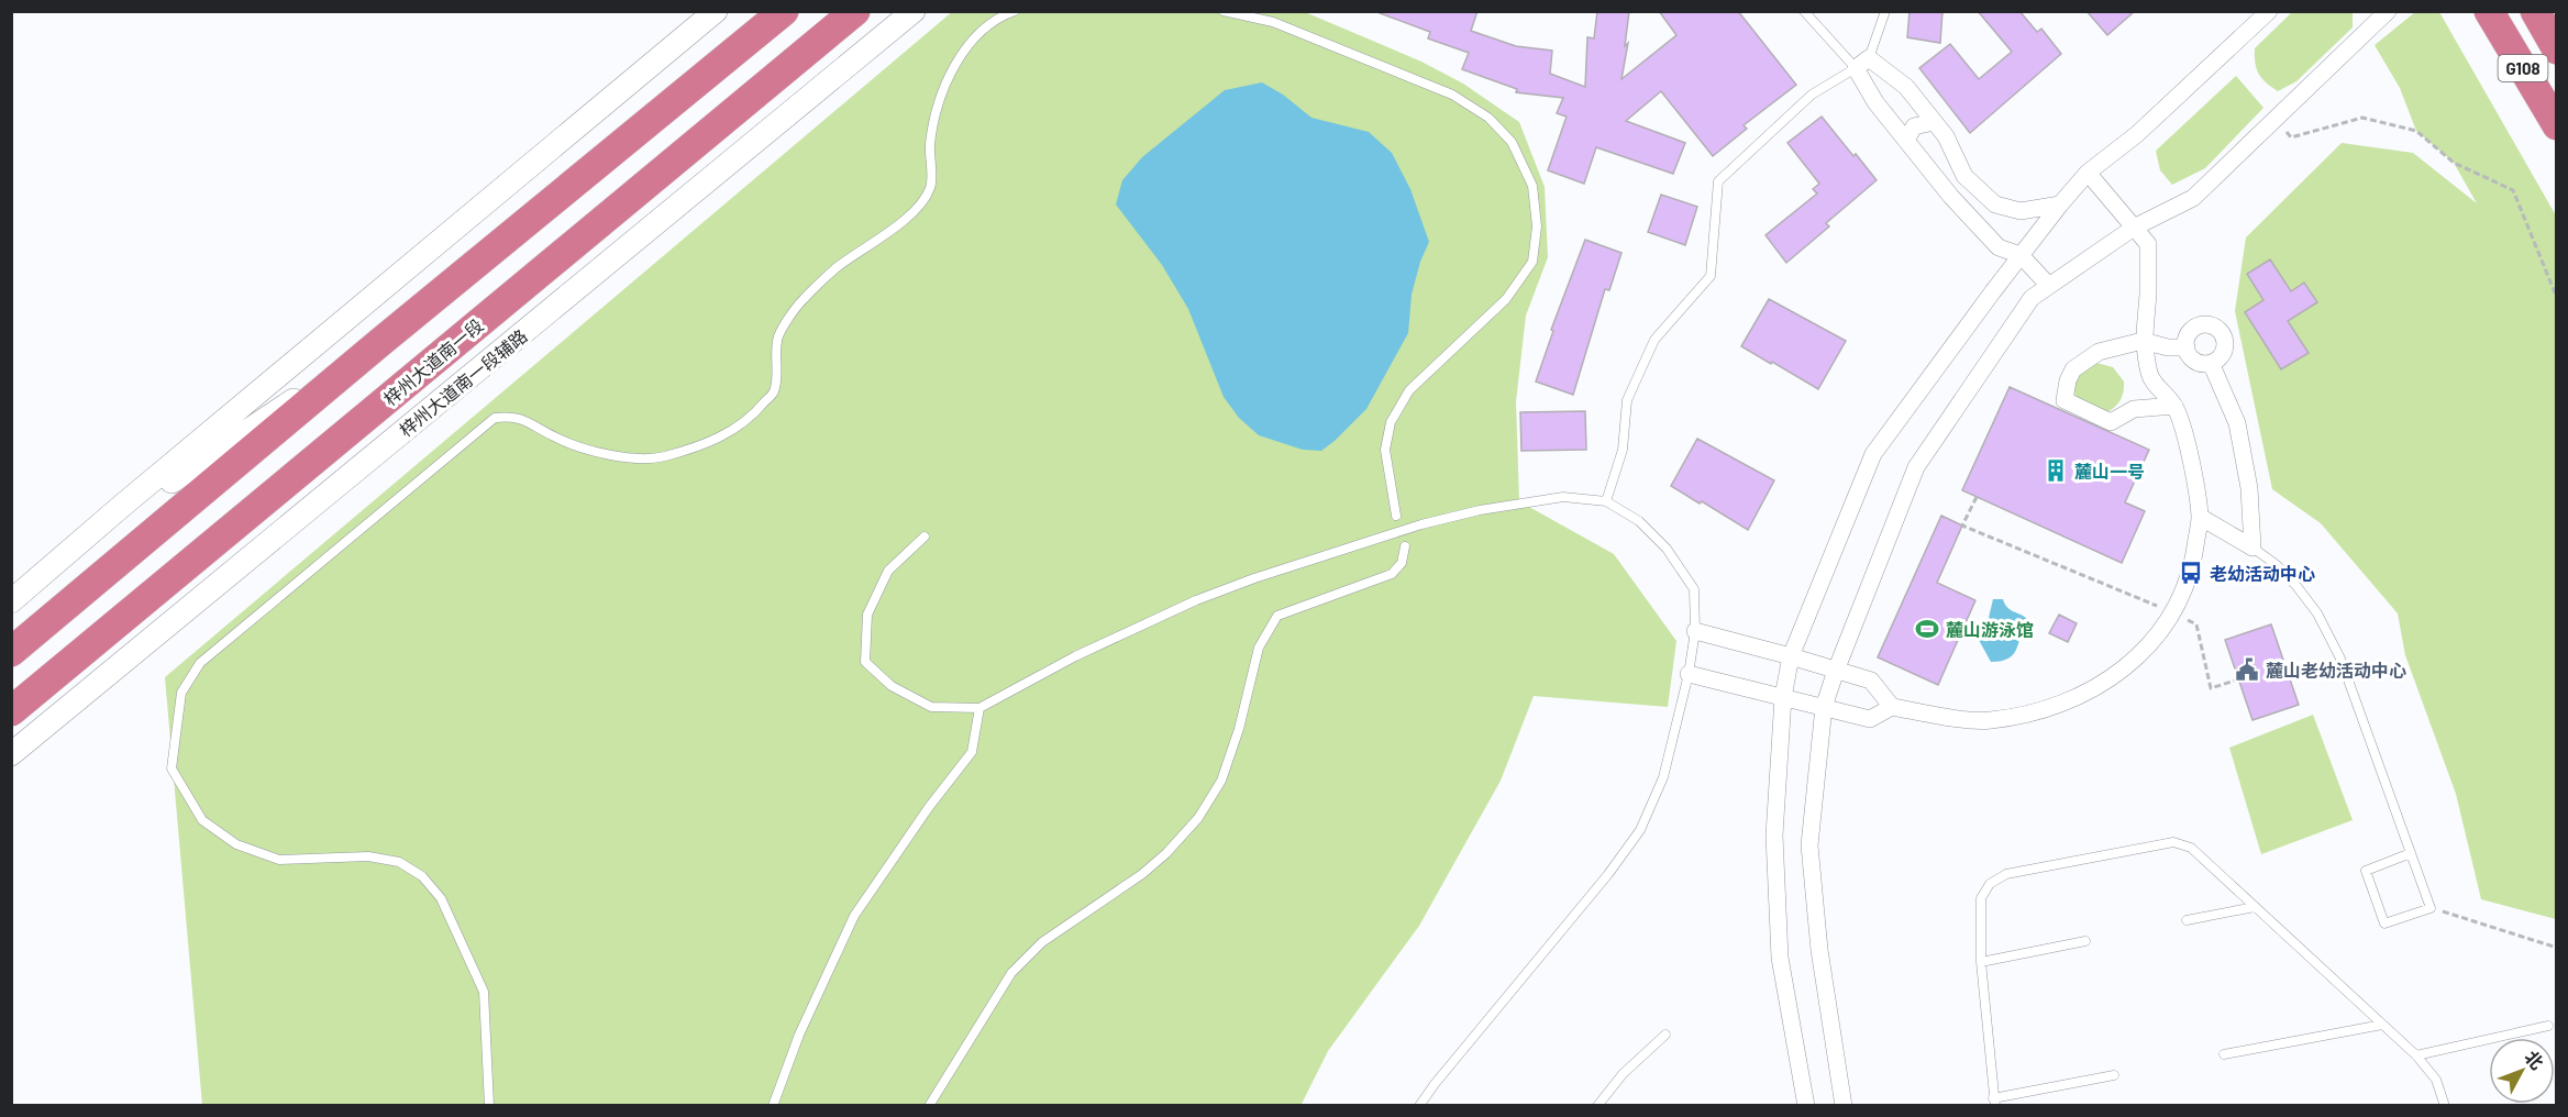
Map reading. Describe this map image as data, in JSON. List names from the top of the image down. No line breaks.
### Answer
{"streets":{"highway":["G108","梓州大道南一段"],"main road":["梓州大道南一段辅路"]},"places":{"building":["麓山一号"],"bus stop":["老幼活动中心"],"sports":["麓山游泳馆"],"public building":["麓山老幼活动中心"]},"north":"top right"}
